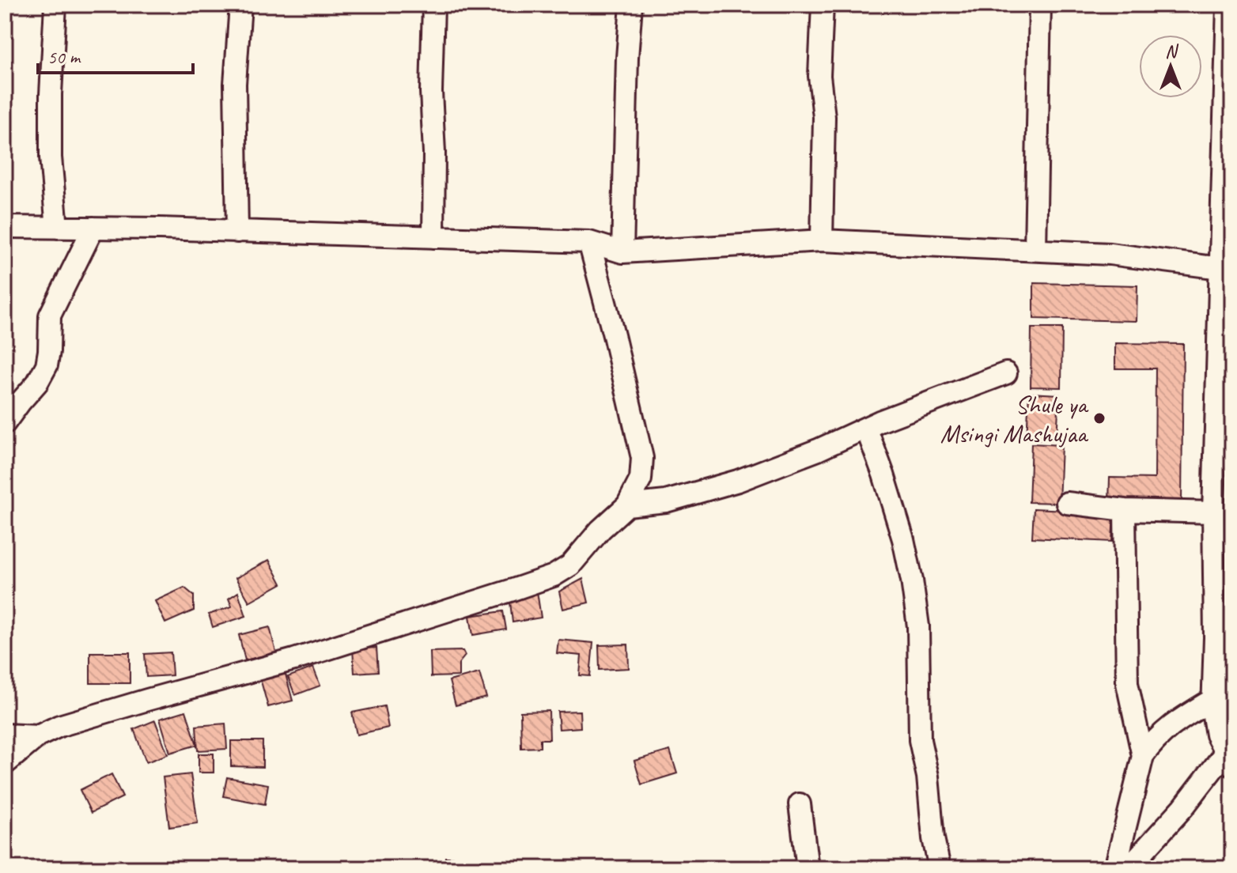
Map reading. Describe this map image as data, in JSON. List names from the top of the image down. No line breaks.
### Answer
{"places":["Shule ya Msingi Mashujaa"],"scale_bar":"50 m","north":"top"}
